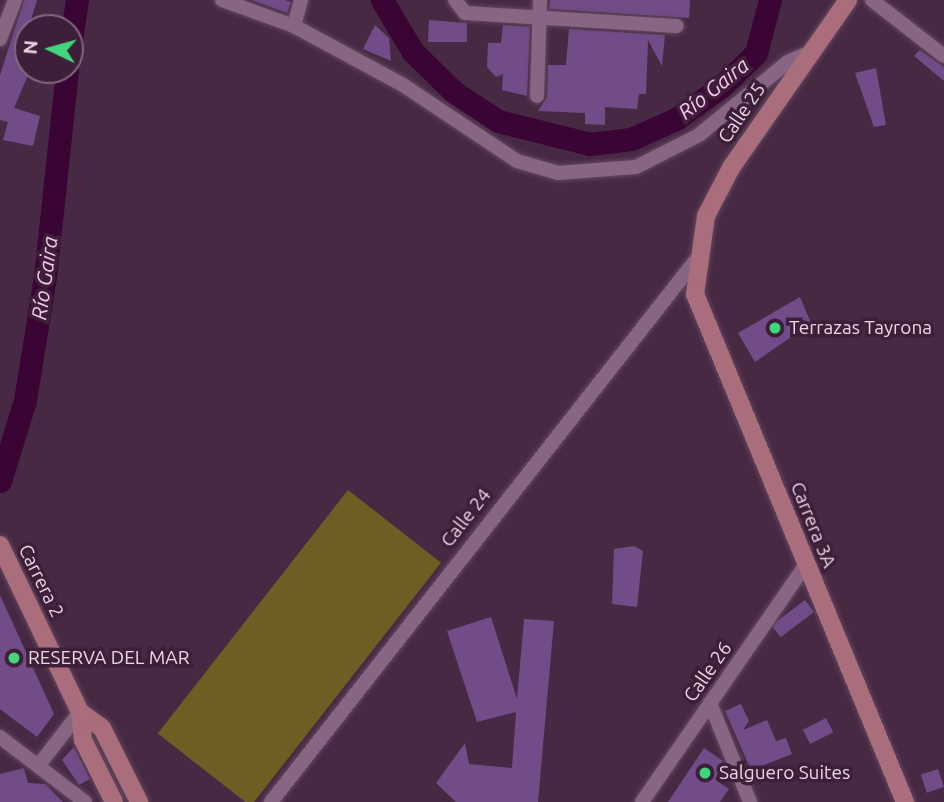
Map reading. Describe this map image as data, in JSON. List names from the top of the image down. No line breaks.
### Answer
{"streets":{"street":["Calle 25","Calle 24","Carrera 3A","Carrera 2","Calle 26"]},"crossings":[["Calle 25","Calle 24"],["Calle 25","Carrera 3A"],["Calle 24","Carrera 3A"],["Carrera 3A","Calle 26"]],"water":["Río Gaira"],"places":["Terrazas Tayrona","RESERVA DEL MAR","Salguero Suites"],"north":"left"}
